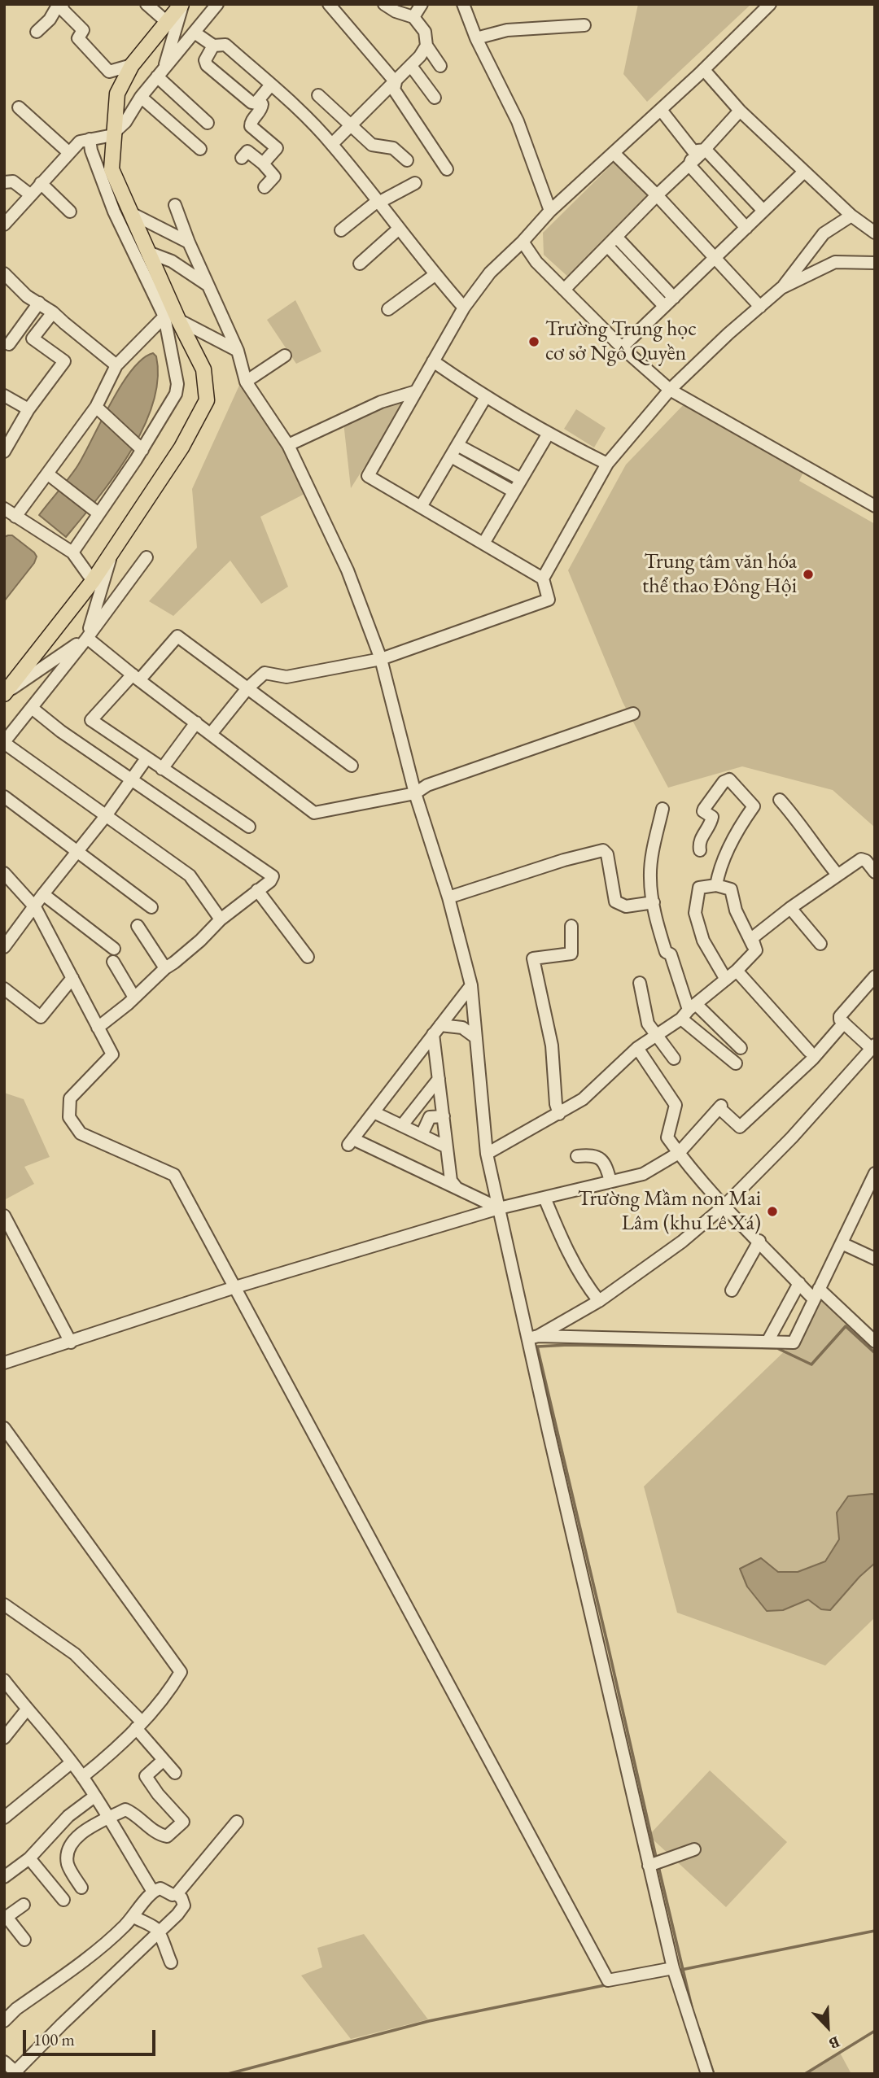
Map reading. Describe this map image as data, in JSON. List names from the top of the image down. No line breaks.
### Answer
{"places":["Trường Trung học cơ sở Ngô Quyền","Trung tâm văn hóa thể thao Đông Hội","Trường Mầm non Mai Lâm (khu Lê Xá)"],"scale_bar":"100 m","north":"bottom right"}
